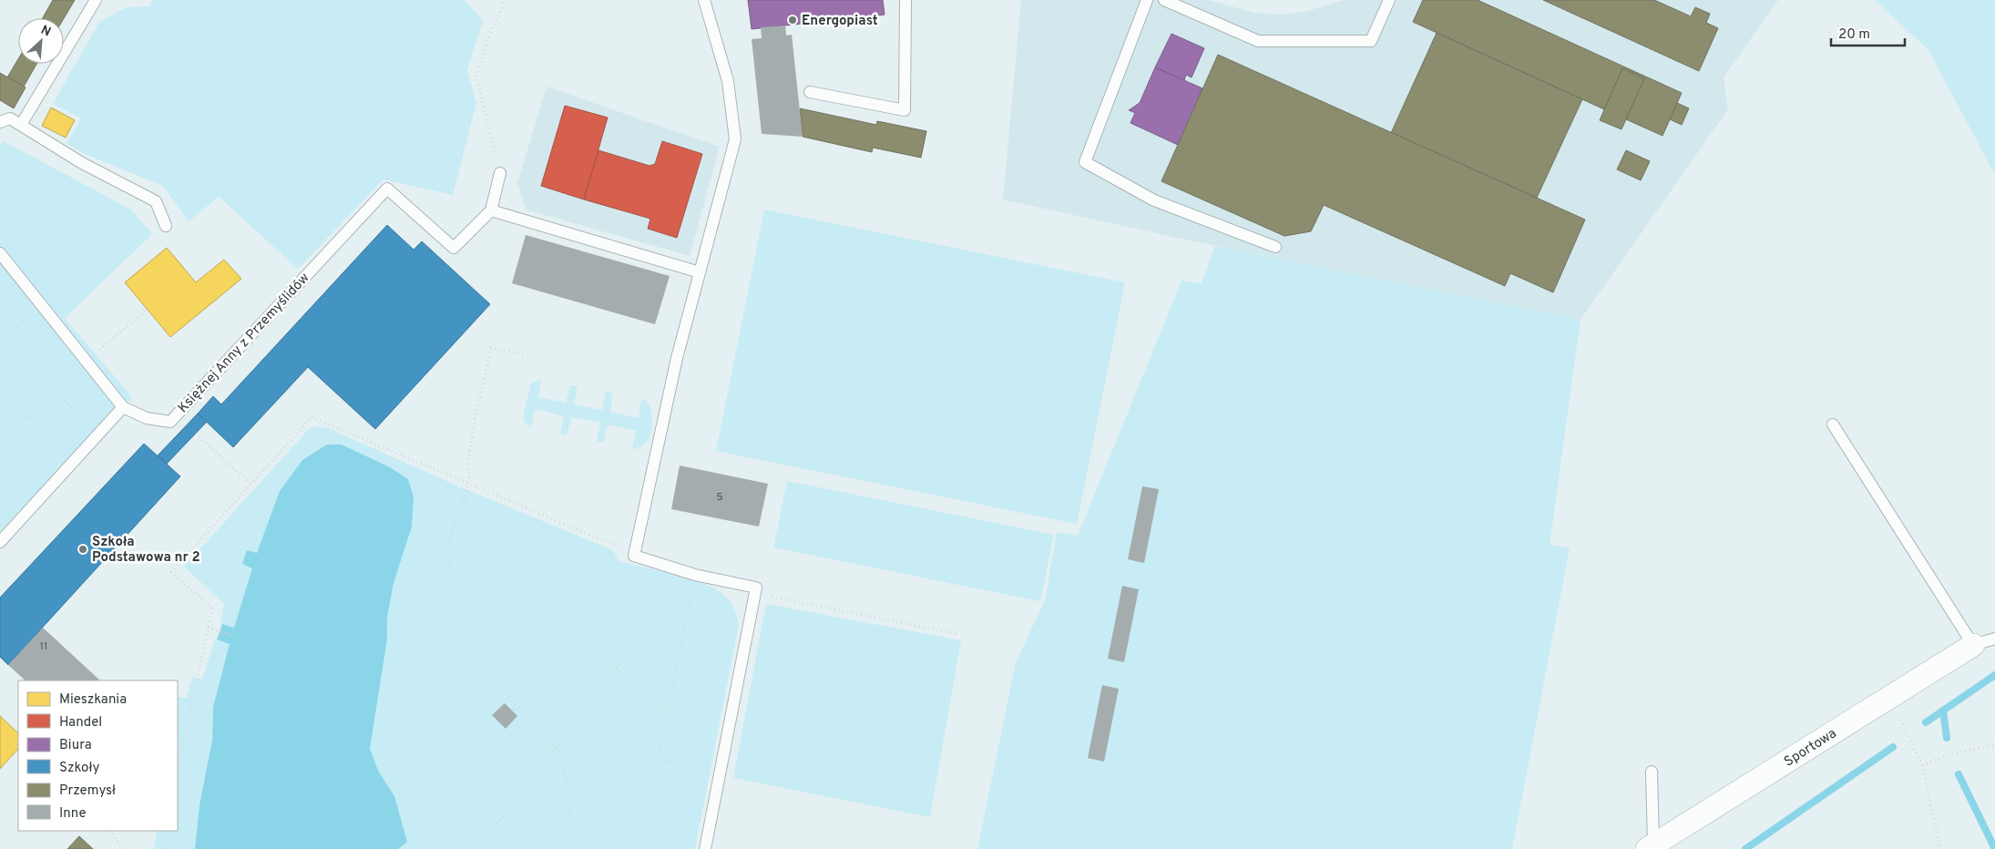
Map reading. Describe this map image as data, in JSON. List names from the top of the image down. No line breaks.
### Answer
{"streets":{"street":["Sportowa"],"lane":["Księżnej Anny z Przemyślidów"]},"places":["Energopiast","Szkoła Podstawowa nr 2"],"house_numbers":["5","11"],"legend":["Mieszkania","Handel","Biura","Szkoły","Przemysł","Inne"],"scale_bar":"20 m","north":"top right"}
